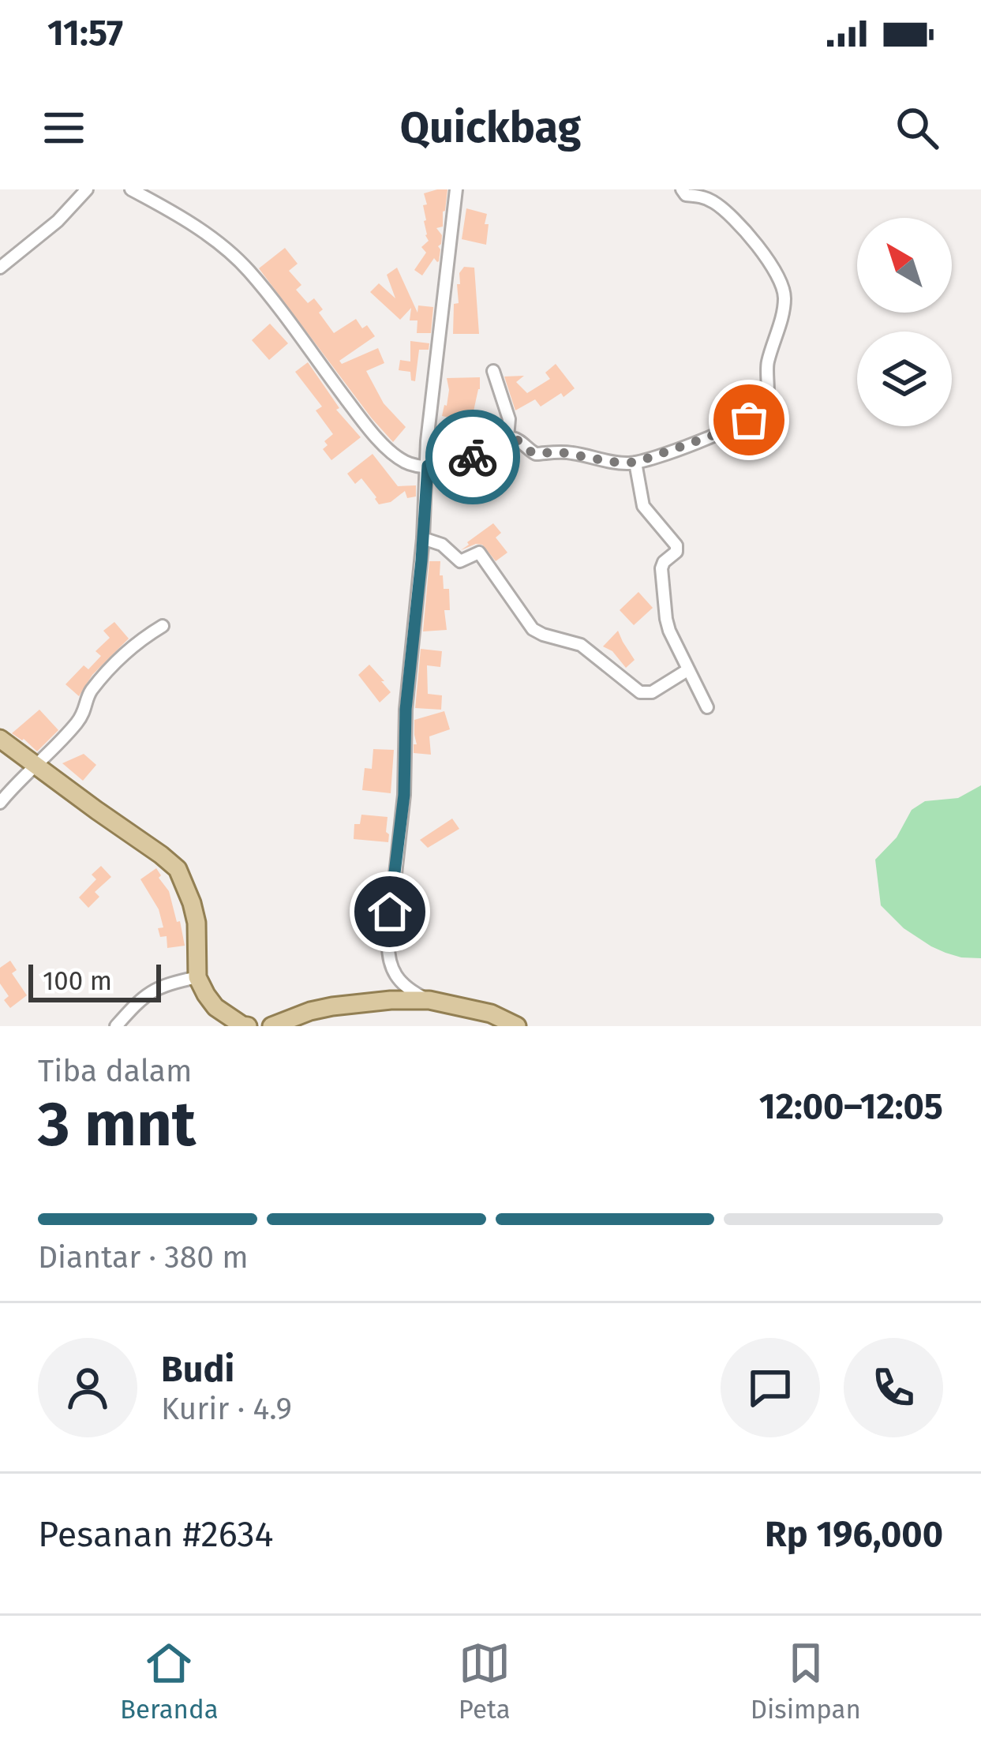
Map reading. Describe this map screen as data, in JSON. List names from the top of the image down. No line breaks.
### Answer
{"scale_bar":"100 m","north":"top left","page":{"status":"11:57","header":"Quickbag","scale":"100 m","heading":["3 mnt","Tiba dalam","12:00–12:05"],"panel":["Budi","Kurir · 4.9","Pesanan #2634","Rp 196,000"],"bar":"Diantar · 380 m","tabs":["Beranda","Peta","Disimpan"]}}
